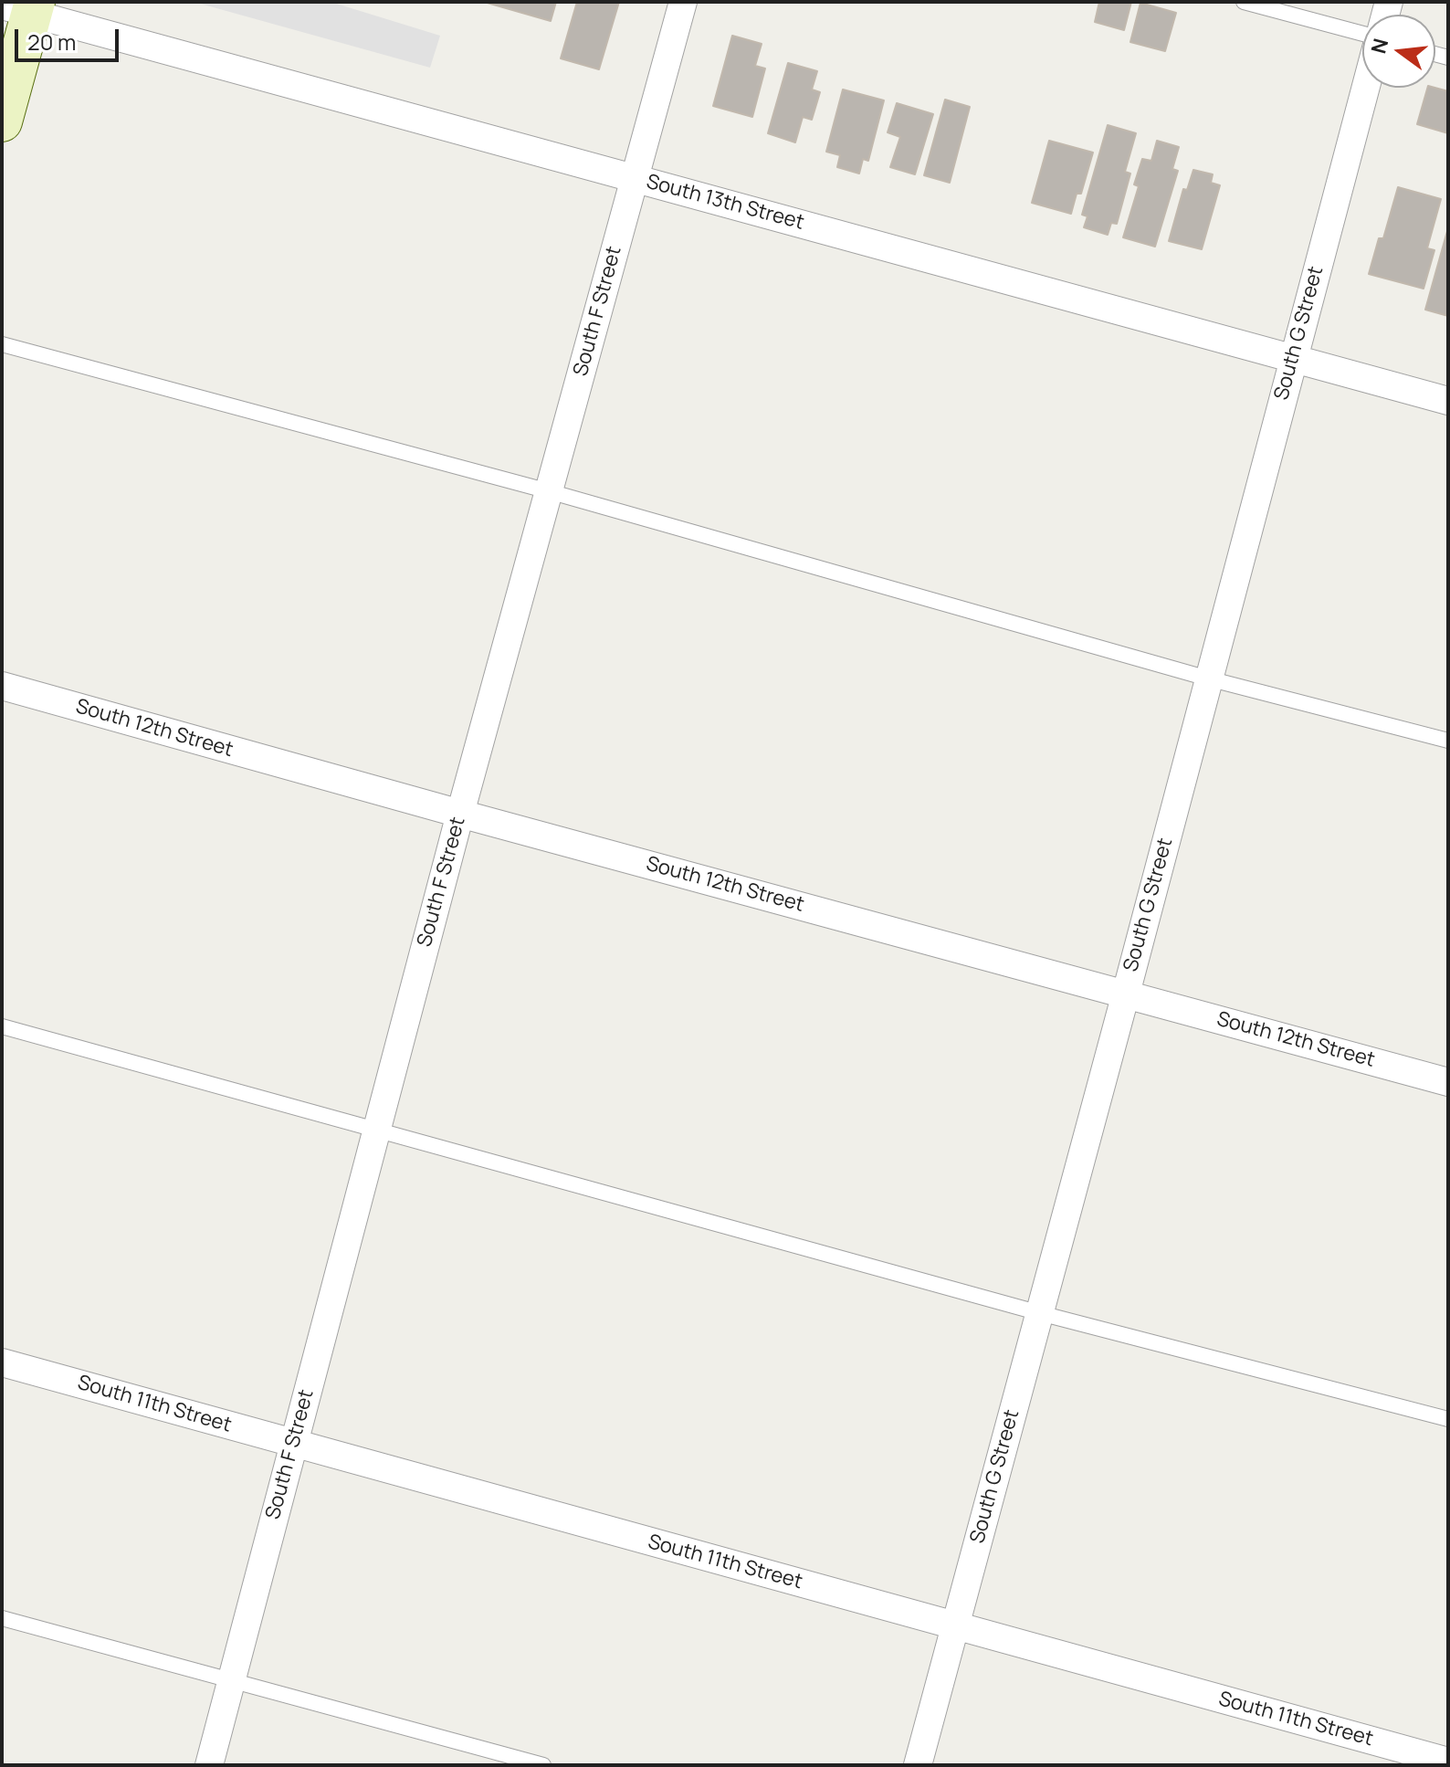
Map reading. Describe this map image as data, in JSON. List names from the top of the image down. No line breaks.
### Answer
{"streets":{"street":["South 13th Street","South F Street","South G Street","South 12th Street","South 11th Street"]},"crossings":[["South 13th Street","South F Street"],["South 13th Street","South G Street"],["South F Street","South 12th Street"],["South F Street","South 11th Street"],["South G Street","South 12th Street"],["South G Street","South 11th Street"]],"scale_bar":"20 m","north":"left"}
